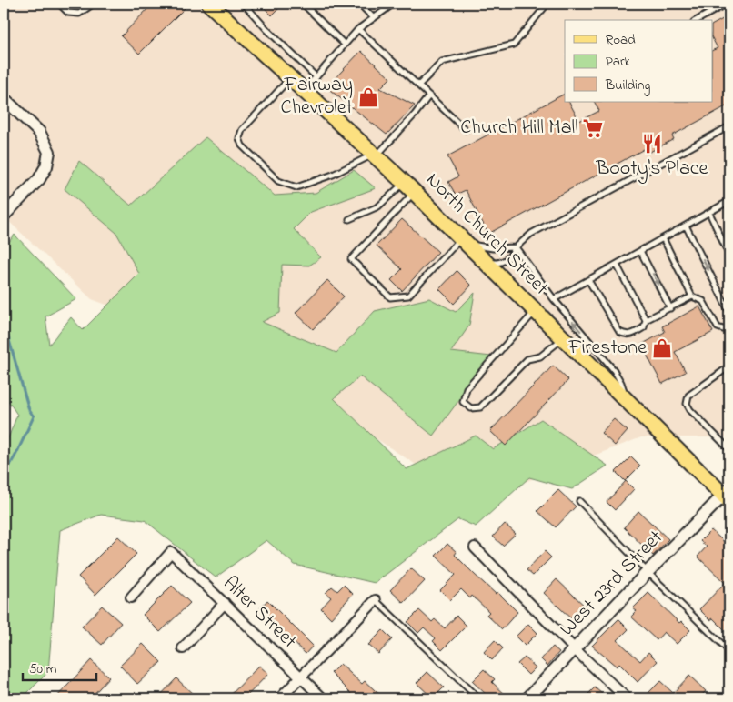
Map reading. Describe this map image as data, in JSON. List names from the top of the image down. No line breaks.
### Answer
{"streets":{"main road":["North Church Street"],"street":["West 23rd Street","Alter Street"]},"crossings":[["North Church Street","West 23rd Street"]],"places":{"shop":["Fairway Chevrolet","Firestone"],"supermarket":["Church Hill Mall"],"restaurant":["Booty's Place"]},"legend":["Road","Park","Building"],"scale_bar":"50 m"}
